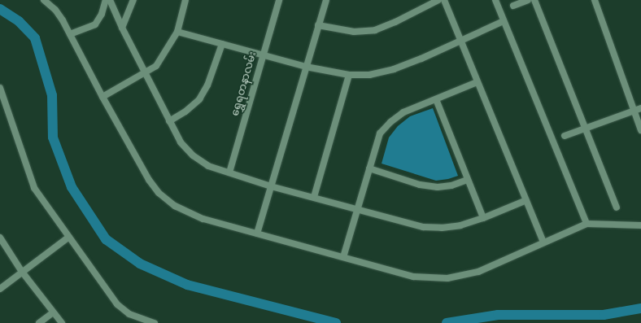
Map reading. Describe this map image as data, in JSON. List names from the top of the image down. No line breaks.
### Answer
{"streets":{"street":["ရွှေရတနာလမ်း"]}}
